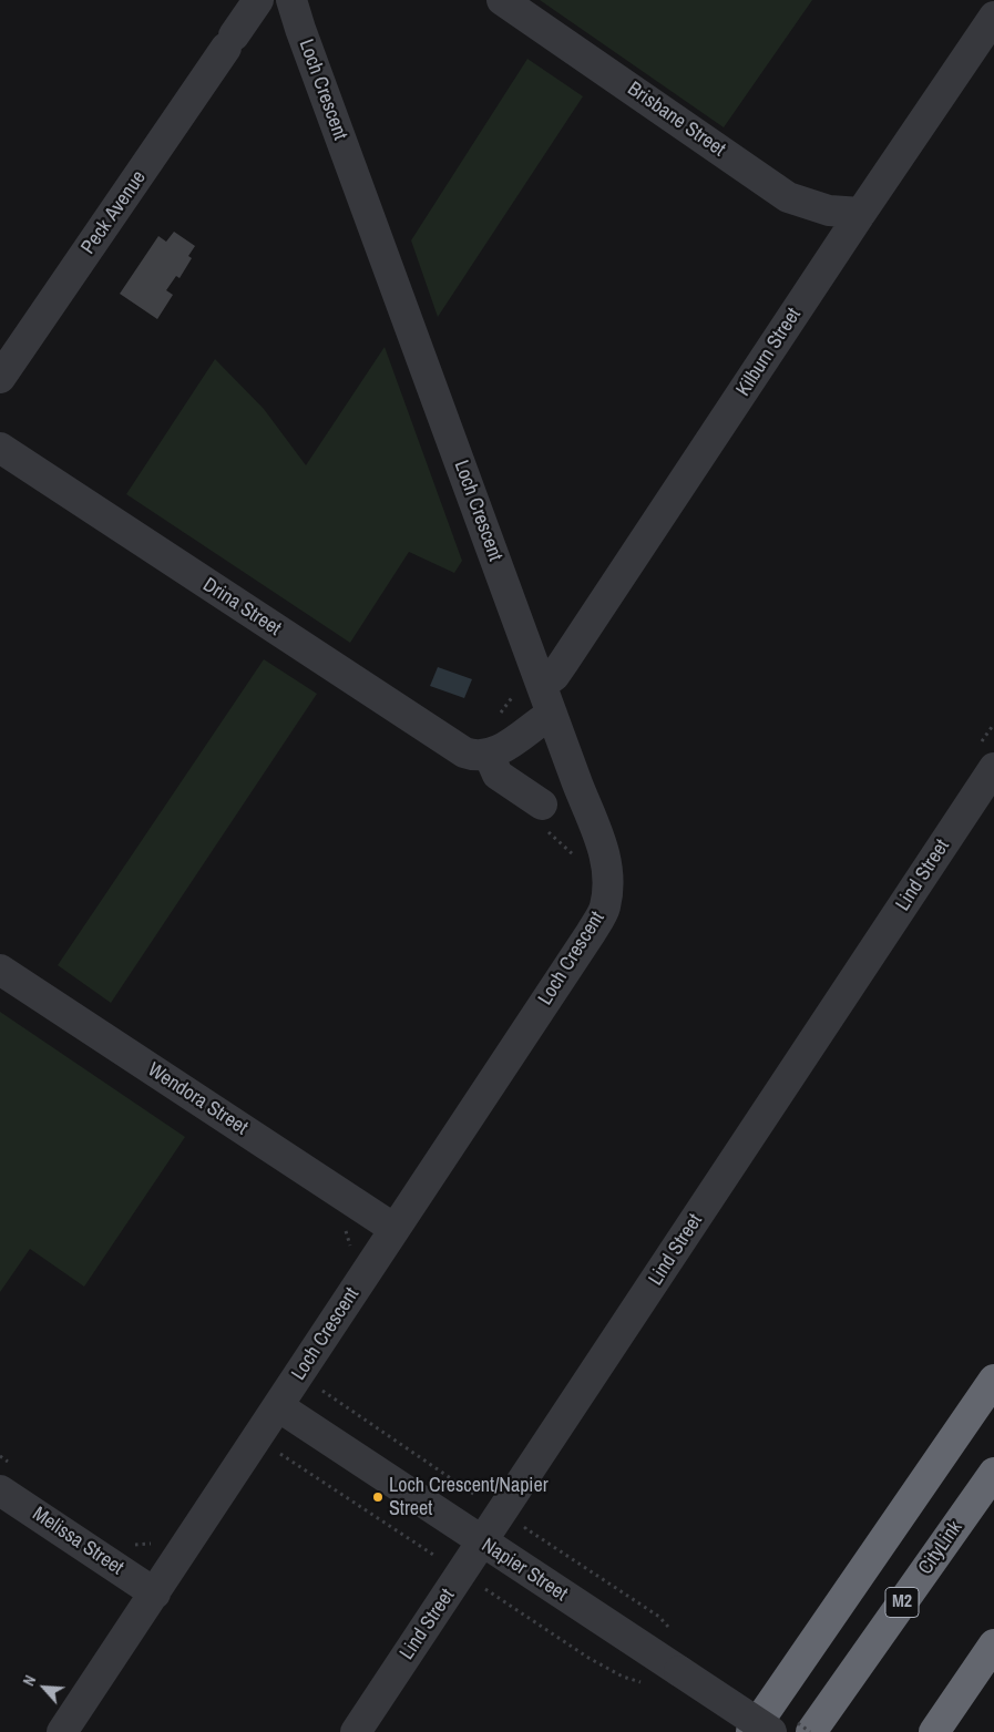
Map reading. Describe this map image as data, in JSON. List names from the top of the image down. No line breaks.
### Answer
{"streets":{"highway":["CityLink","M2"],"street":["Loch Crescent","Brisbane Street","Peck Avenue","Kilburn Street","Drina Street","Lind Street","Wendora Street","Melissa Street","Napier Street"]},"crossings":[["Loch Crescent","Kilburn Street"],["Loch Crescent","Wendora Street"],["Loch Crescent","Melissa Street"],["Loch Crescent","Napier Street"],["Brisbane Street","Kilburn Street"],["Lind Street","Napier Street"]],"places":["Loch Crescent/Napier Street"],"north":"top left"}
